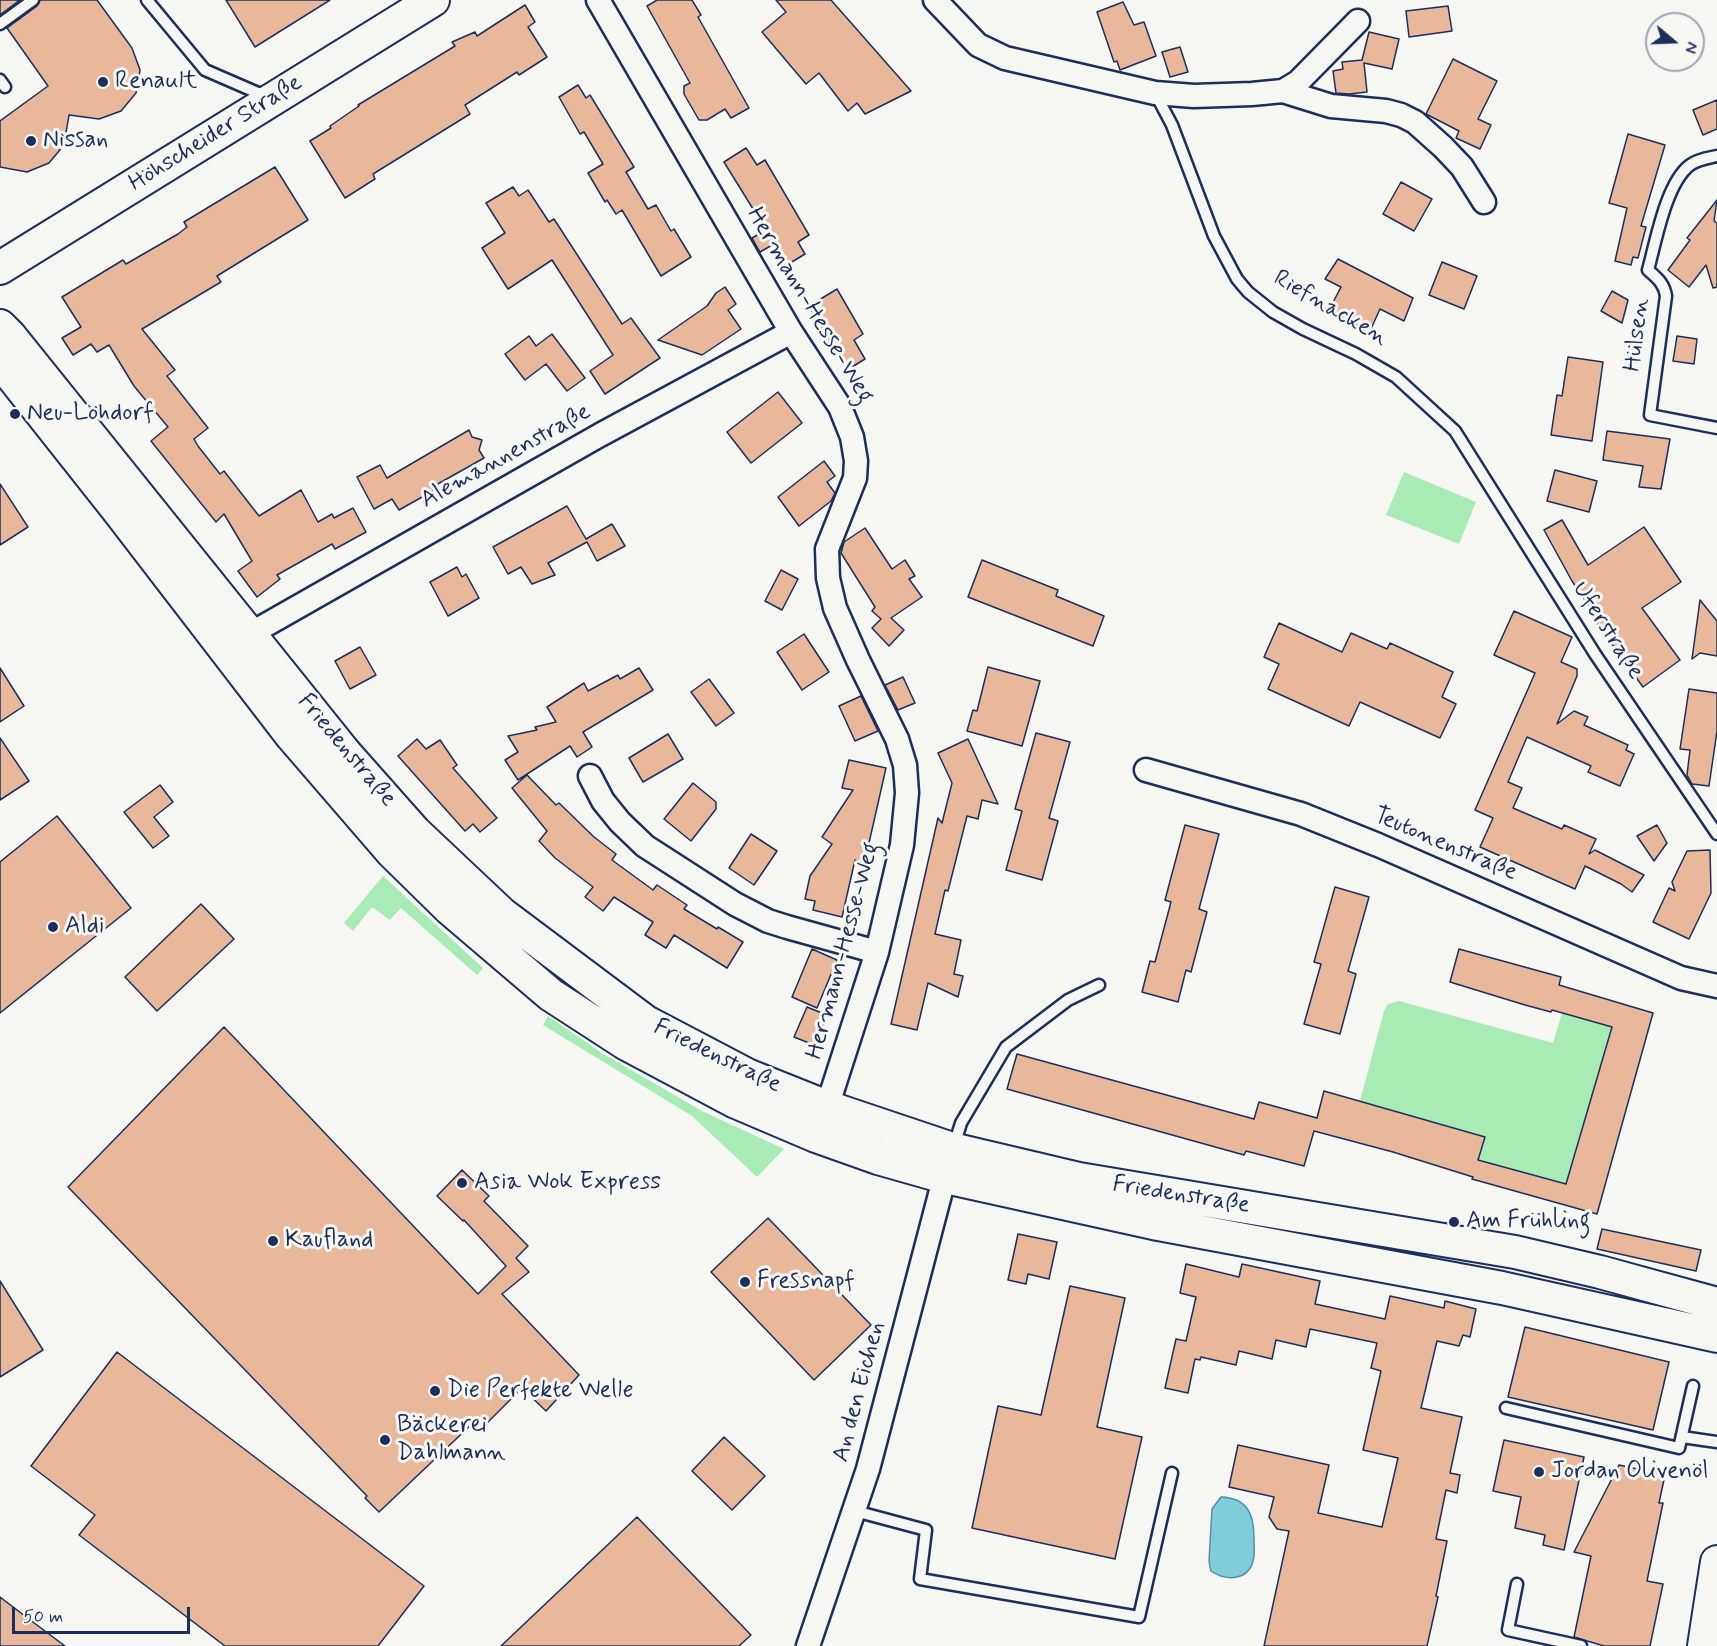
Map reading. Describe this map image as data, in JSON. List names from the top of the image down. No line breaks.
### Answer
{"streets":{"main road":["Höhscheider Straße","Friedenstraße"],"street":["Hermann-Hesse-Weg","Alemannenstraße","Teutonenstraße","An den Eichen"],"lane":["Riefnacken","Hülsen","Uferstraße"]},"crossings":[["Hermann-Hesse-Weg","Alemannenstraße"],["Hermann-Hesse-Weg","Friedenstraße"],["Riefnacken","Uferstraße"],["Alemannenstraße","Friedenstraße"],["Friedenstraße","An den Eichen"]],"places":["Renault","Nissan","Neu-Löhdorf","Aldi","Asia Wok Express","Am Frühling","Kaufland","Fressnapf","Die Perfekte Welle","Bäckerei Dahlmann","Jordan Olivenöl"],"scale_bar":"50 m","north":"right"}
